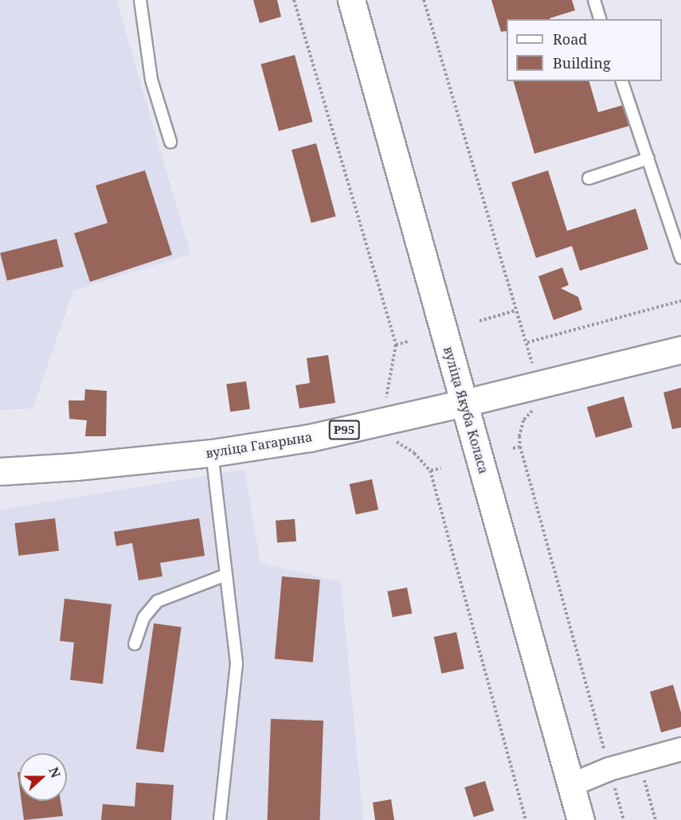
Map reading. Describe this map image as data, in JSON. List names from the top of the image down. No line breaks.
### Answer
{"streets":{"main road":["вуліца Якуба Коласа","Р95","вуліца Гагарына"]},"crossings":[["вуліца Якуба Коласа","вуліца Гагарына"]],"legend":["Road","Building"],"north":"right"}
